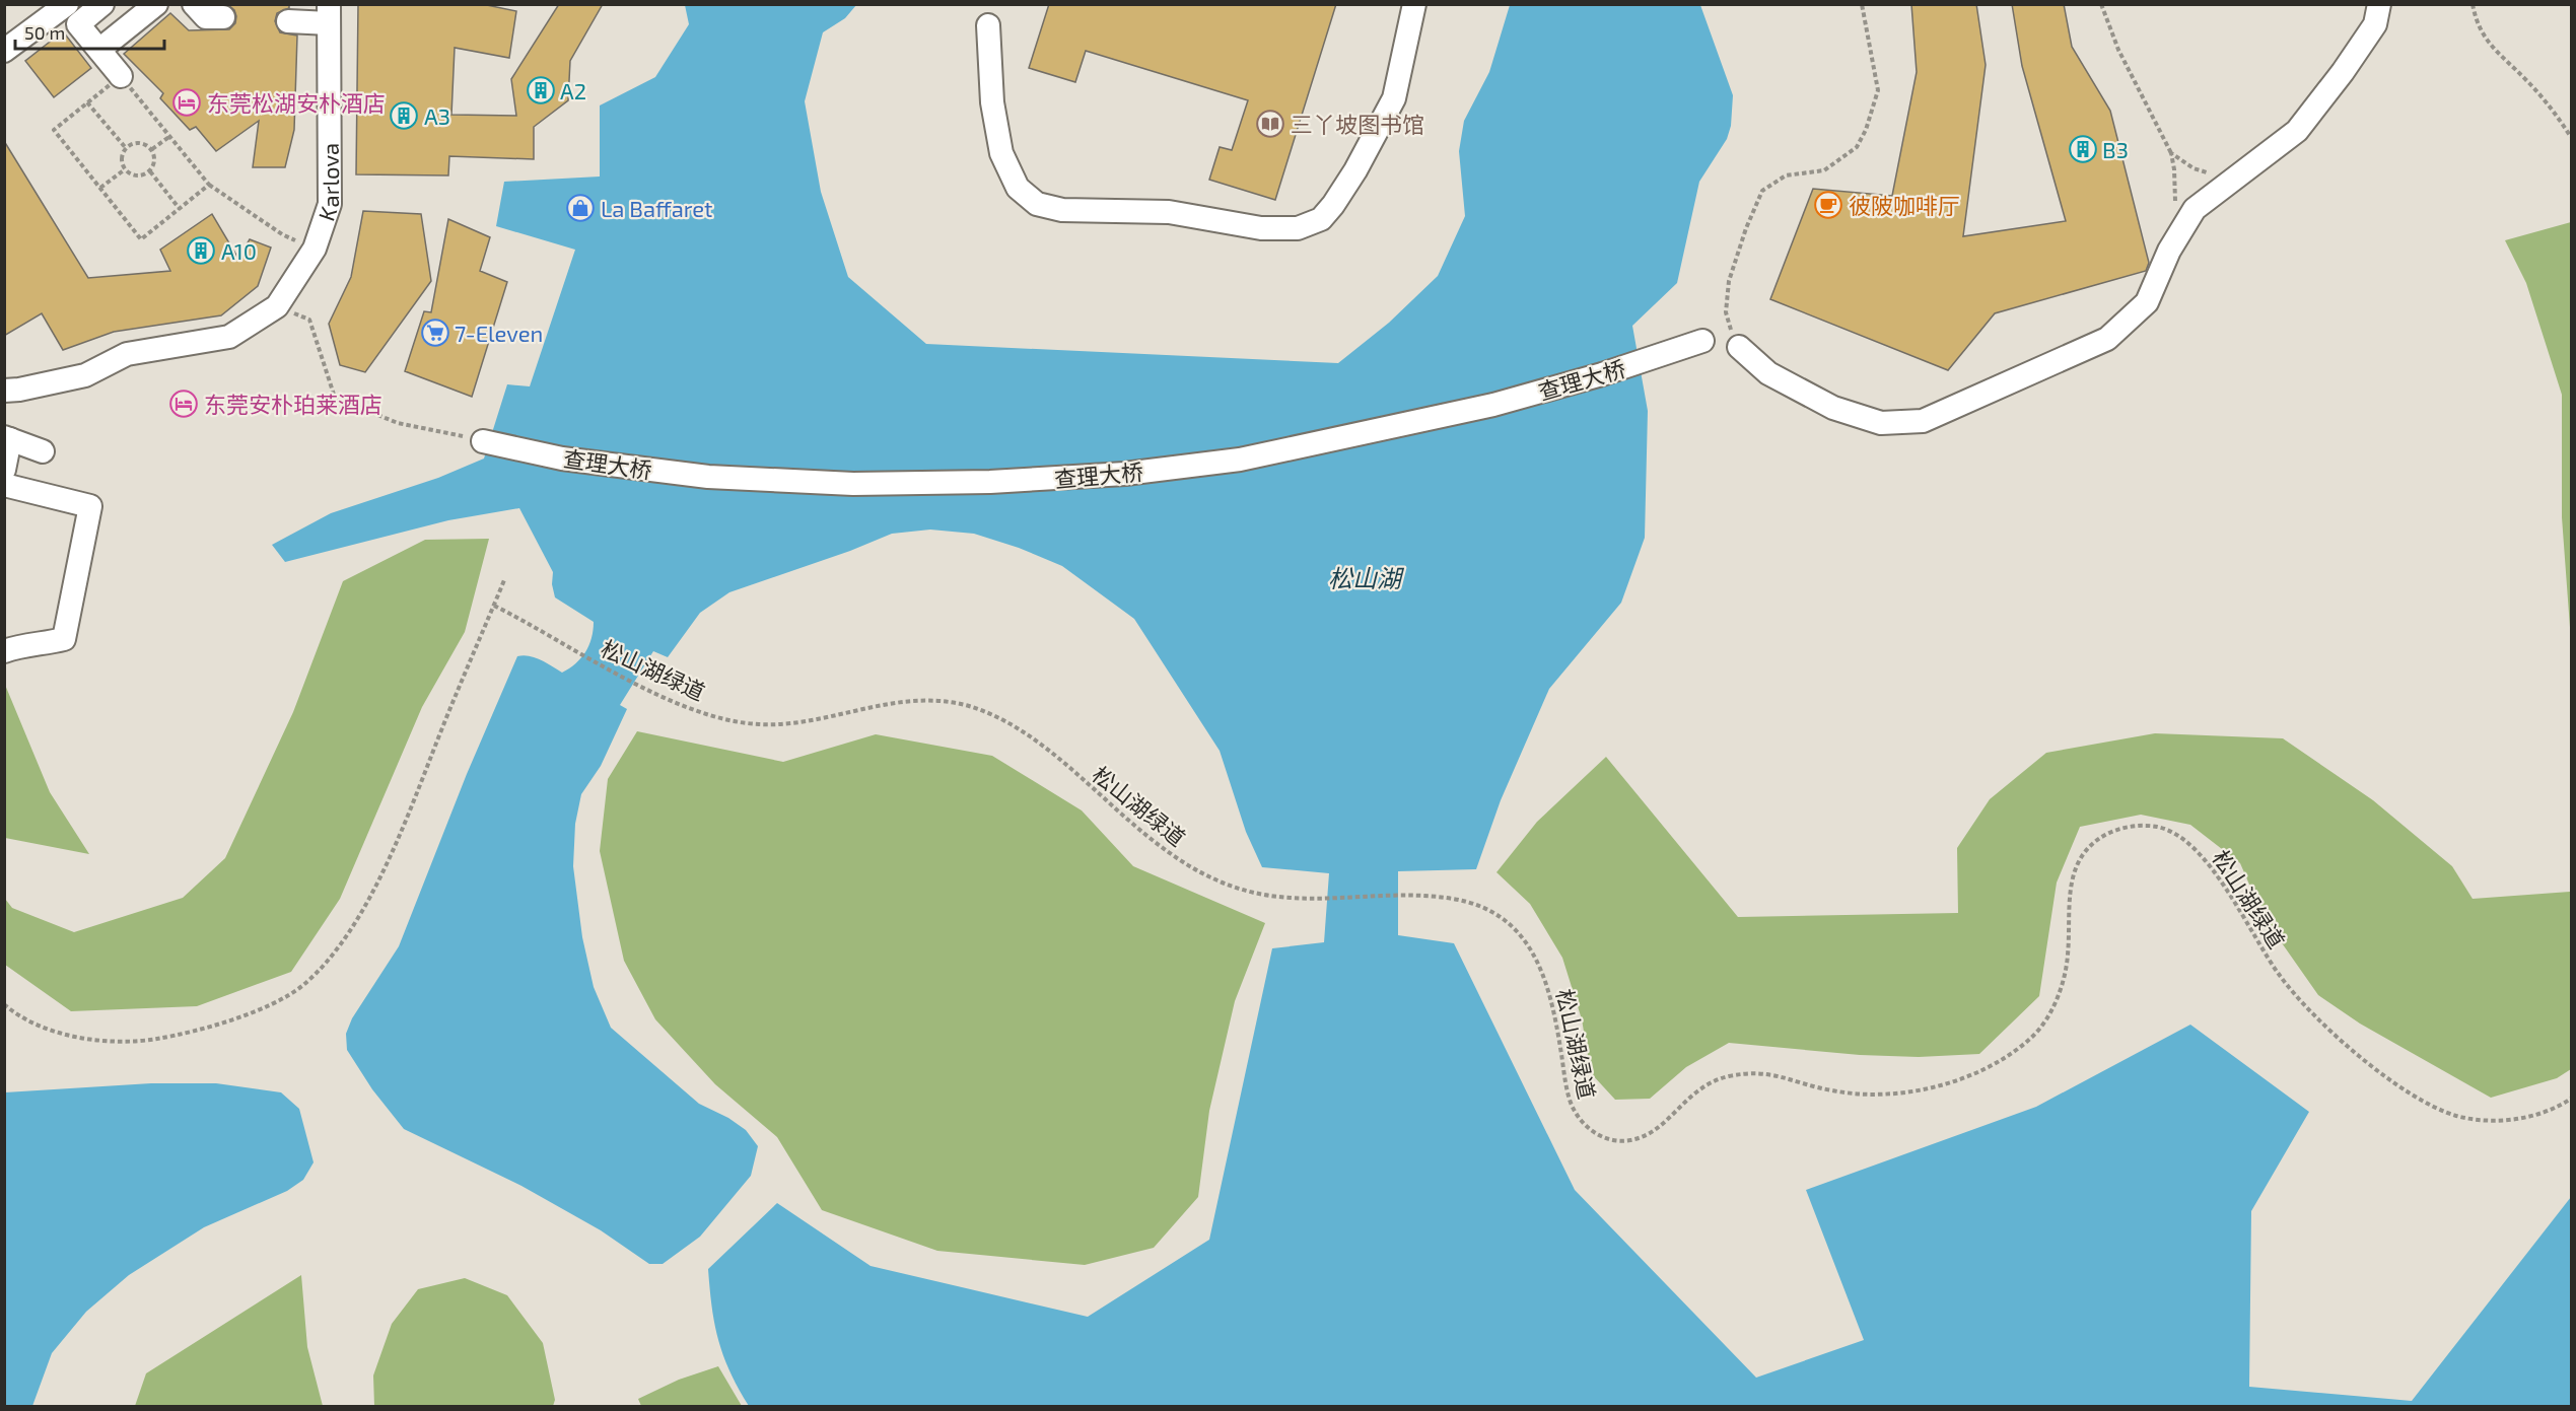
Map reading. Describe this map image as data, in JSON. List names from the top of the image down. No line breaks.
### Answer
{"streets":{"street":["Karlova","查理大桥"],"path":["松山湖绿道"]},"water":["松山湖"],"places":{"building":["A2","A3","B3","A10"],"hotel":["东莞松湖安朴酒店","东莞安朴珀莱酒店"],"library":["三丫坡图书馆"],"cafe":["彼陂咖啡厅"],"shop":["La Baffaret"],"supermarket":["7-Eleven"]},"scale_bar":"50 m"}
